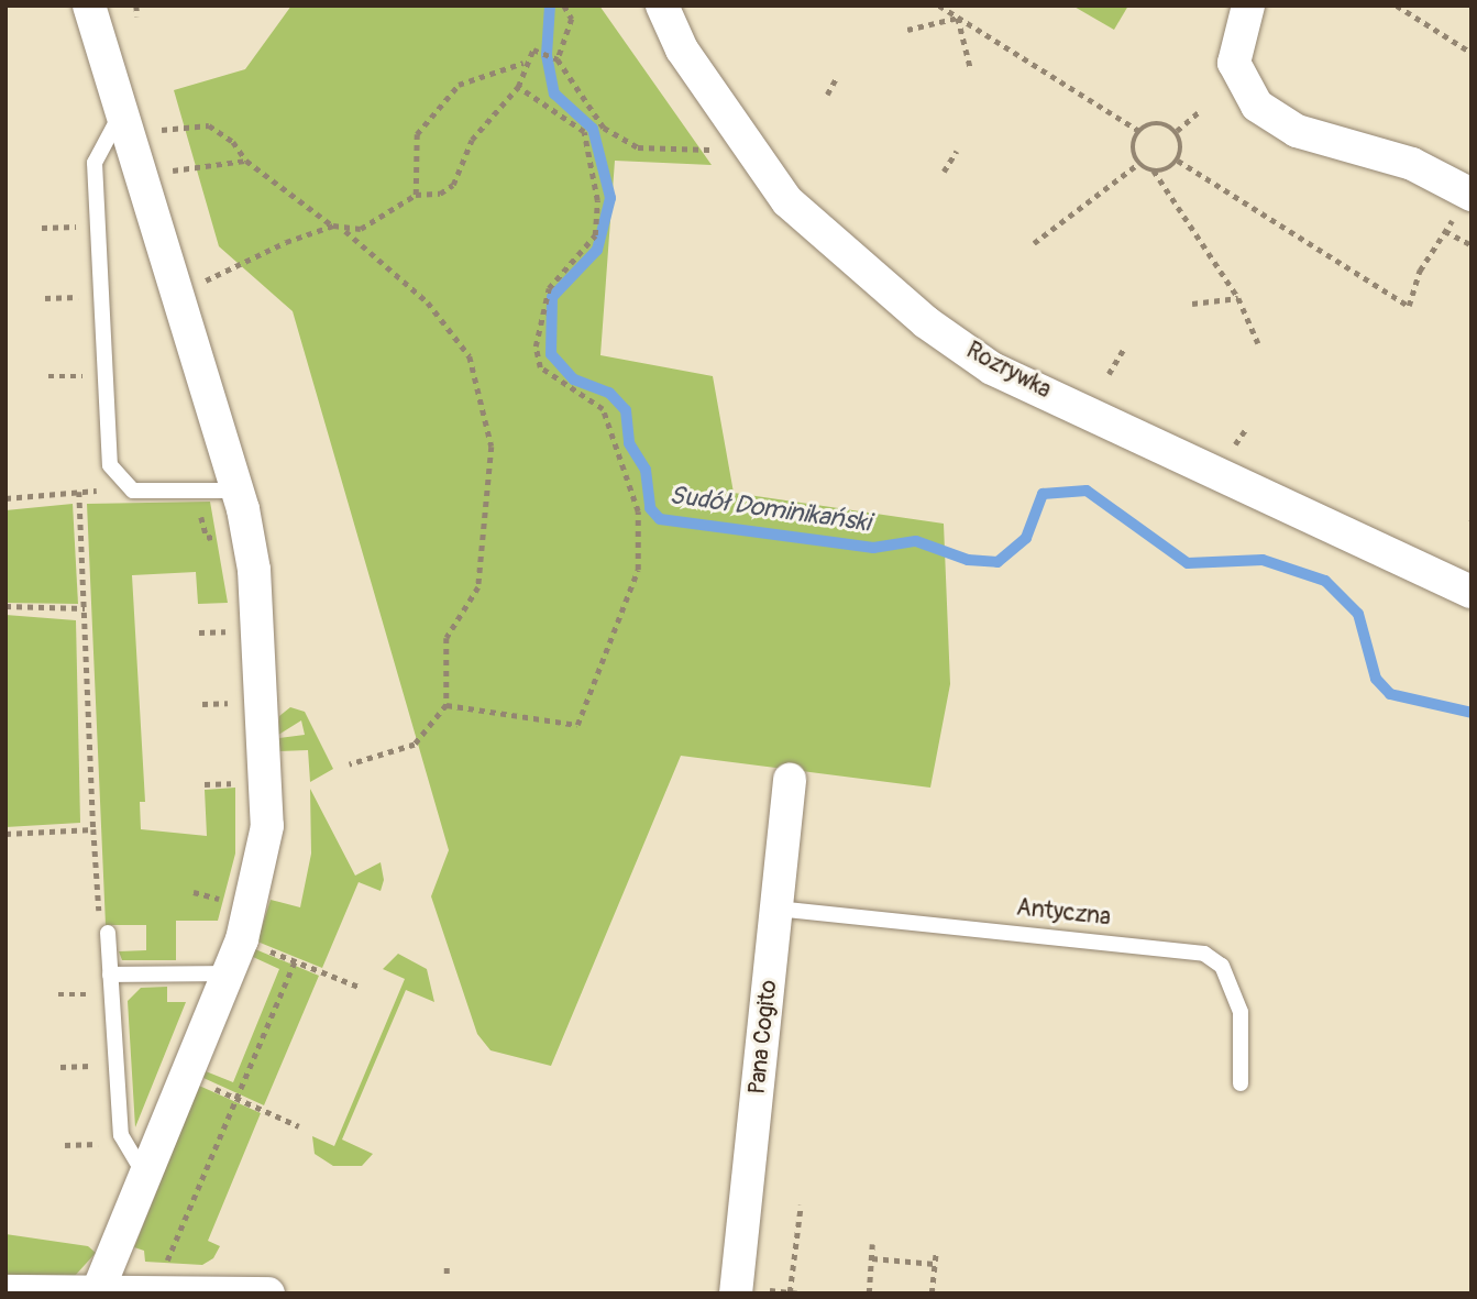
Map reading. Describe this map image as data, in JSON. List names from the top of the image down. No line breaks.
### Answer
{"streets":{"street":["Rozrywka","Pana Cogito"],"lane":["Antyczna"]},"crossings":[["Antyczna","Pana Cogito"]],"water":["Sudół Dominikański"]}
